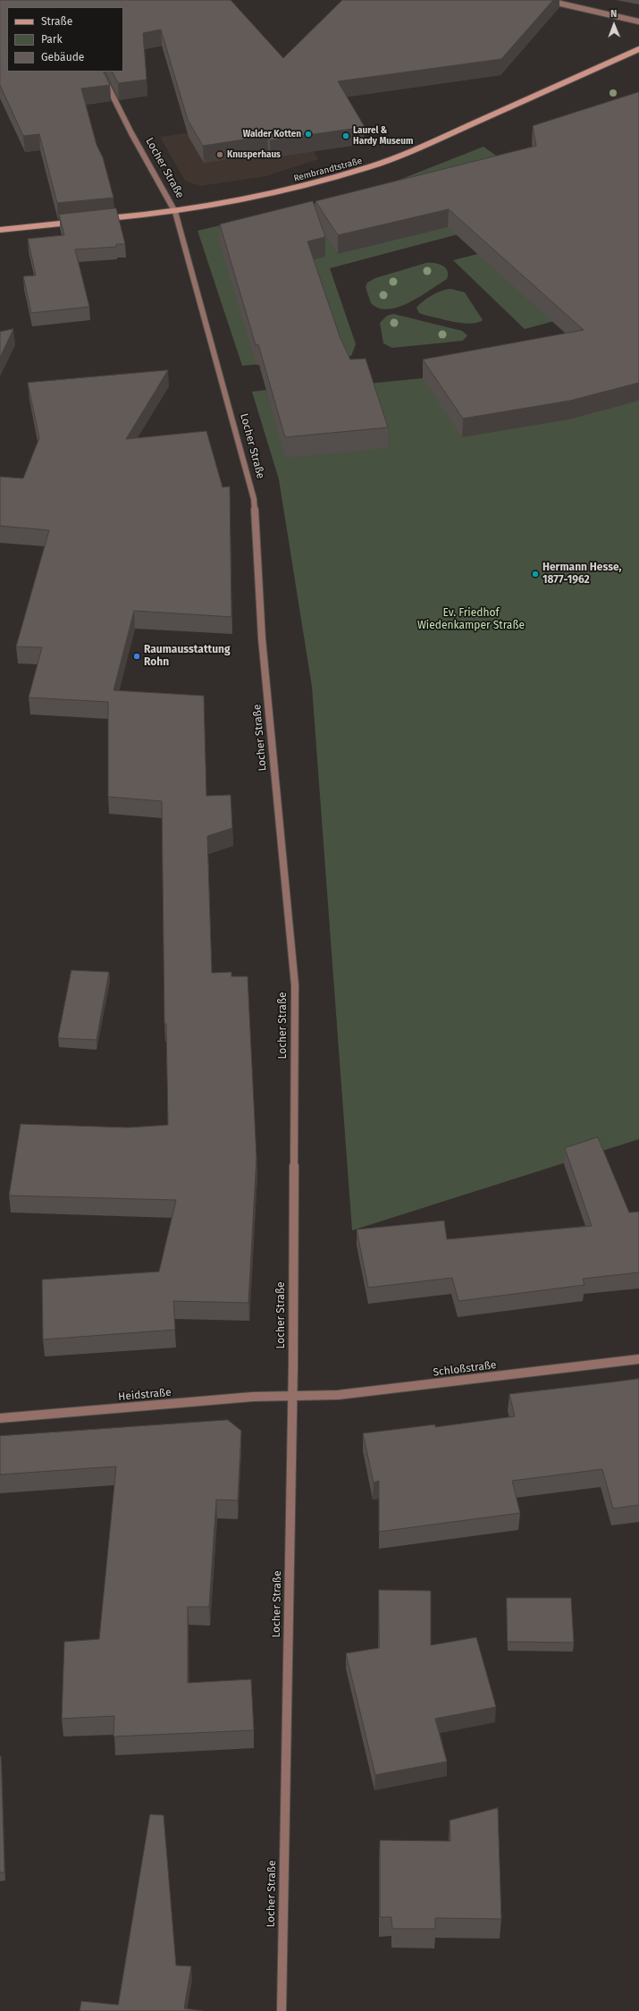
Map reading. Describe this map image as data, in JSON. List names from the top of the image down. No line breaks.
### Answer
{"streets":{"main road":["Rembrandtstraße"],"street":["Locher Straße","Schloßstraße","Heidstraße"]},"crossings":[["Locher Straße","Rembrandtstraße"],["Locher Straße","Schloßstraße"],["Locher Straße","Heidstraße"],["Schloßstraße","Heidstraße"]],"parks":["Ev. Friedhof Wiedenkamper Straße"],"places":["Walder Kotten","Laurel & Hardy Museum","Knusperhaus","Hermann Hesse, 1877-1962","Raumausstattung Rohn"],"legend":["Straße","Park","Gebäude"],"north":"top"}
